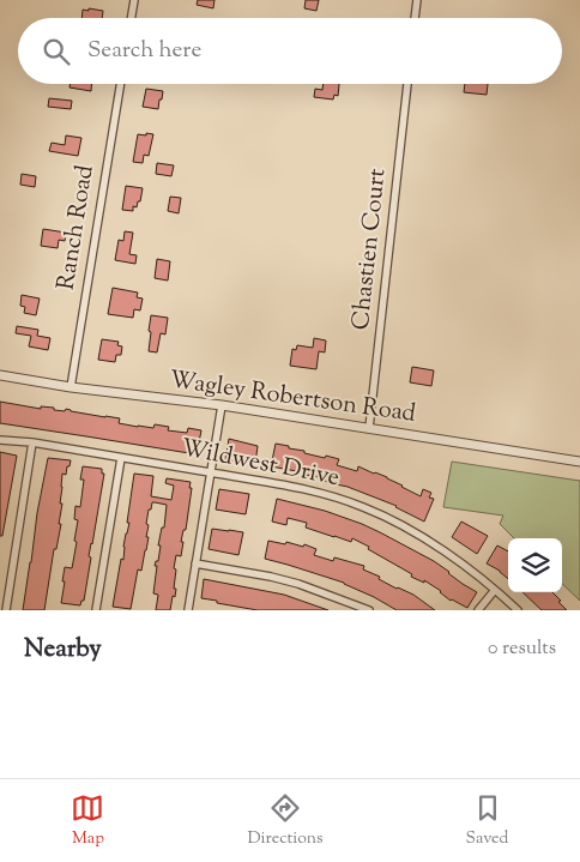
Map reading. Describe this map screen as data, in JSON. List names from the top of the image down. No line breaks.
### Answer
{"streets":{"street":["Ranch Road","Chastien Court","Wagley Robertson Road","Wildwest Drive"]},"crossings":[["Ranch Road","Wagley Robertson Road"],["Chastien Court","Wagley Robertson Road"]],"page":{"search":"Search here","heading":["Nearby","0 results"],"nav":["Map","Directions","Saved"]}}
